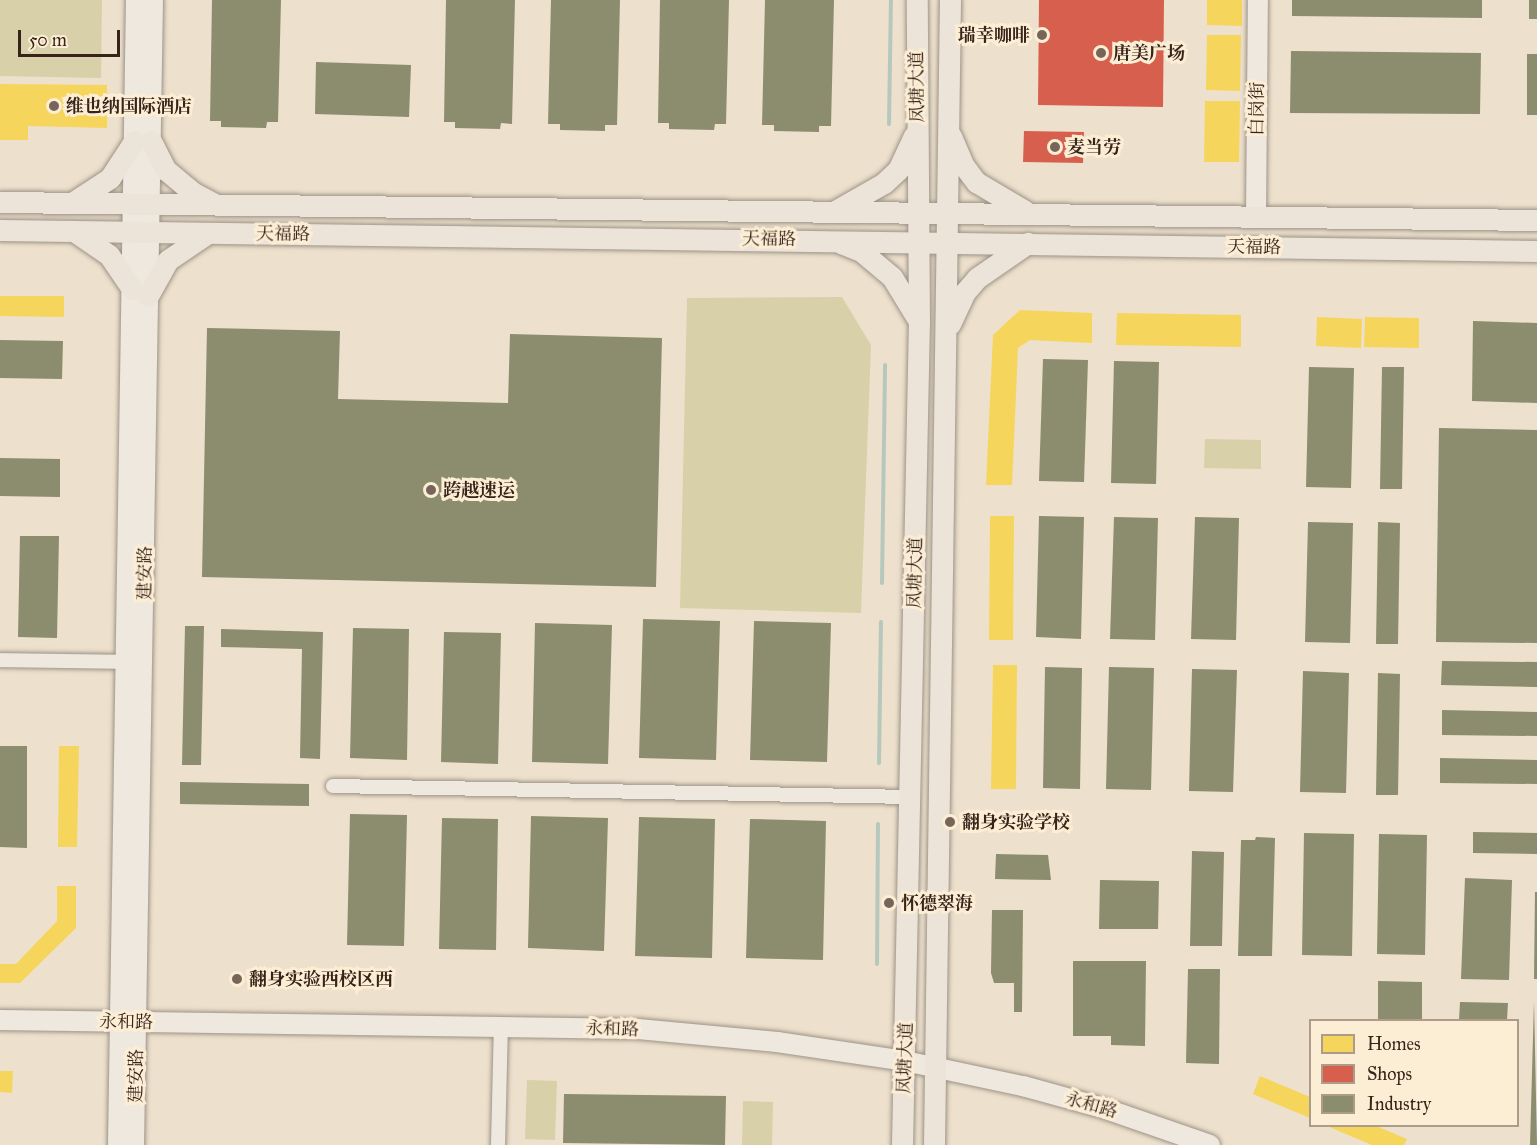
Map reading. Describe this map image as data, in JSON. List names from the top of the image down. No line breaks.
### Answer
{"streets":{"main road":["凤塘大道","天福路"],"street":["白岗街","建安路","永和路"]},"crossings":[["凤塘大道","天福路"],["凤塘大道","永和路"],["白岗街","天福路"],["天福路","建安路"],["建安路","永和路"]],"places":["瑞幸咖啡","唐美广场","维也纳国际酒店","麦当劳","跨越速运","翻身实验学校","怀德翠海","翻身实验西校区西"],"legend":["Homes","Shops","Industry"],"scale_bar":"50 m"}
